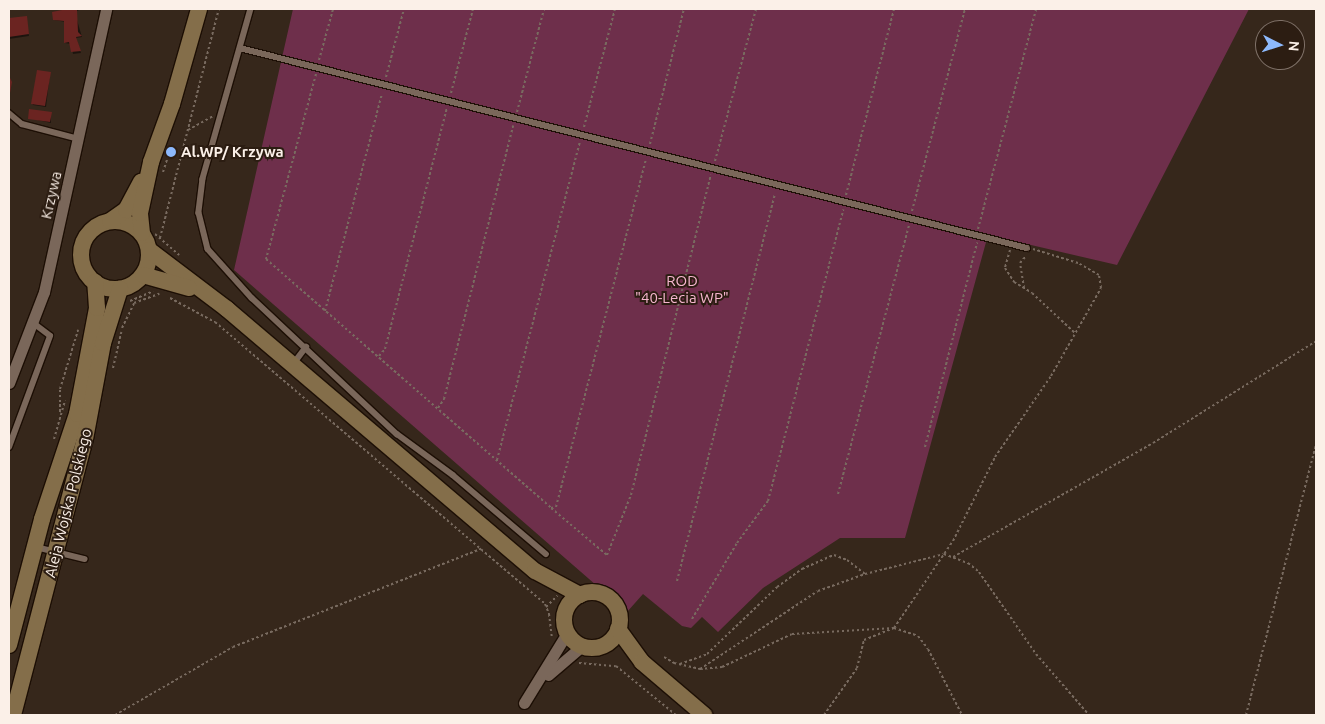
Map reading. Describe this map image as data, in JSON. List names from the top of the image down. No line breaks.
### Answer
{"streets":{"main road":["Aleja Wojska Polskiego"],"street":["Krzywa"]},"parks":["ROD \"40-Lecia WP\""],"places":["Al.WP/ Krzywa"],"north":"right"}
